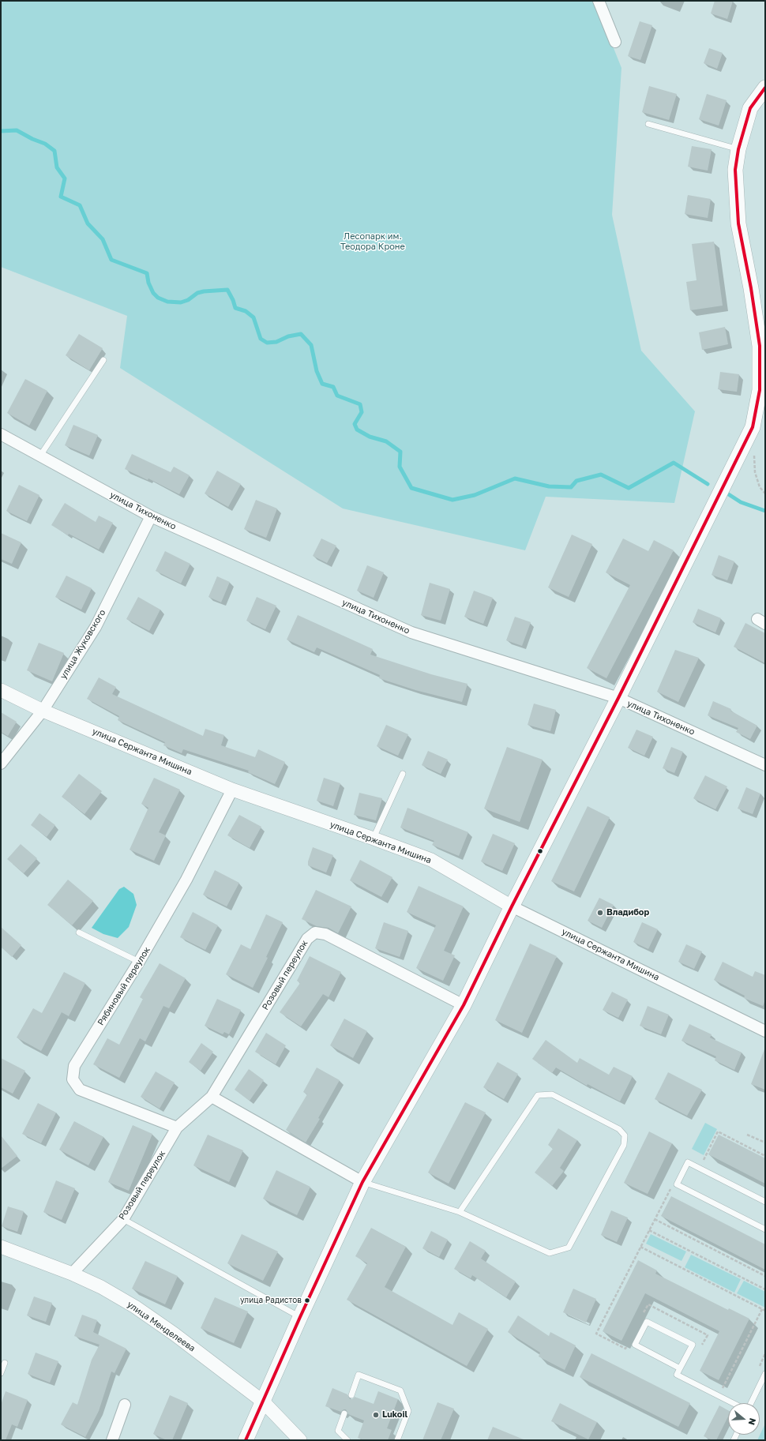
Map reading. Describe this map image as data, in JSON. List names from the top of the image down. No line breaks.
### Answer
{"streets":{"street":["улица Тихоненко","улица Жуковского","улица Сержанта Мишина","Розовый переулок","Рябиновый переулок","улица Менделеева"]},"crossings":[["улица Тихоненко","улица Жуковского"],["улица Жуковского","улица Сержанта Мишина"],["улица Сержанта Мишина","Рябиновый переулок"],["Розовый переулок","Рябиновый переулок"],["Розовый переулок","улица Менделеева"]],"parks":["Лесопарк им. Теодора Кроне"],"places":["Владибор","улица Радистов","Lukoil"],"north":"right"}
